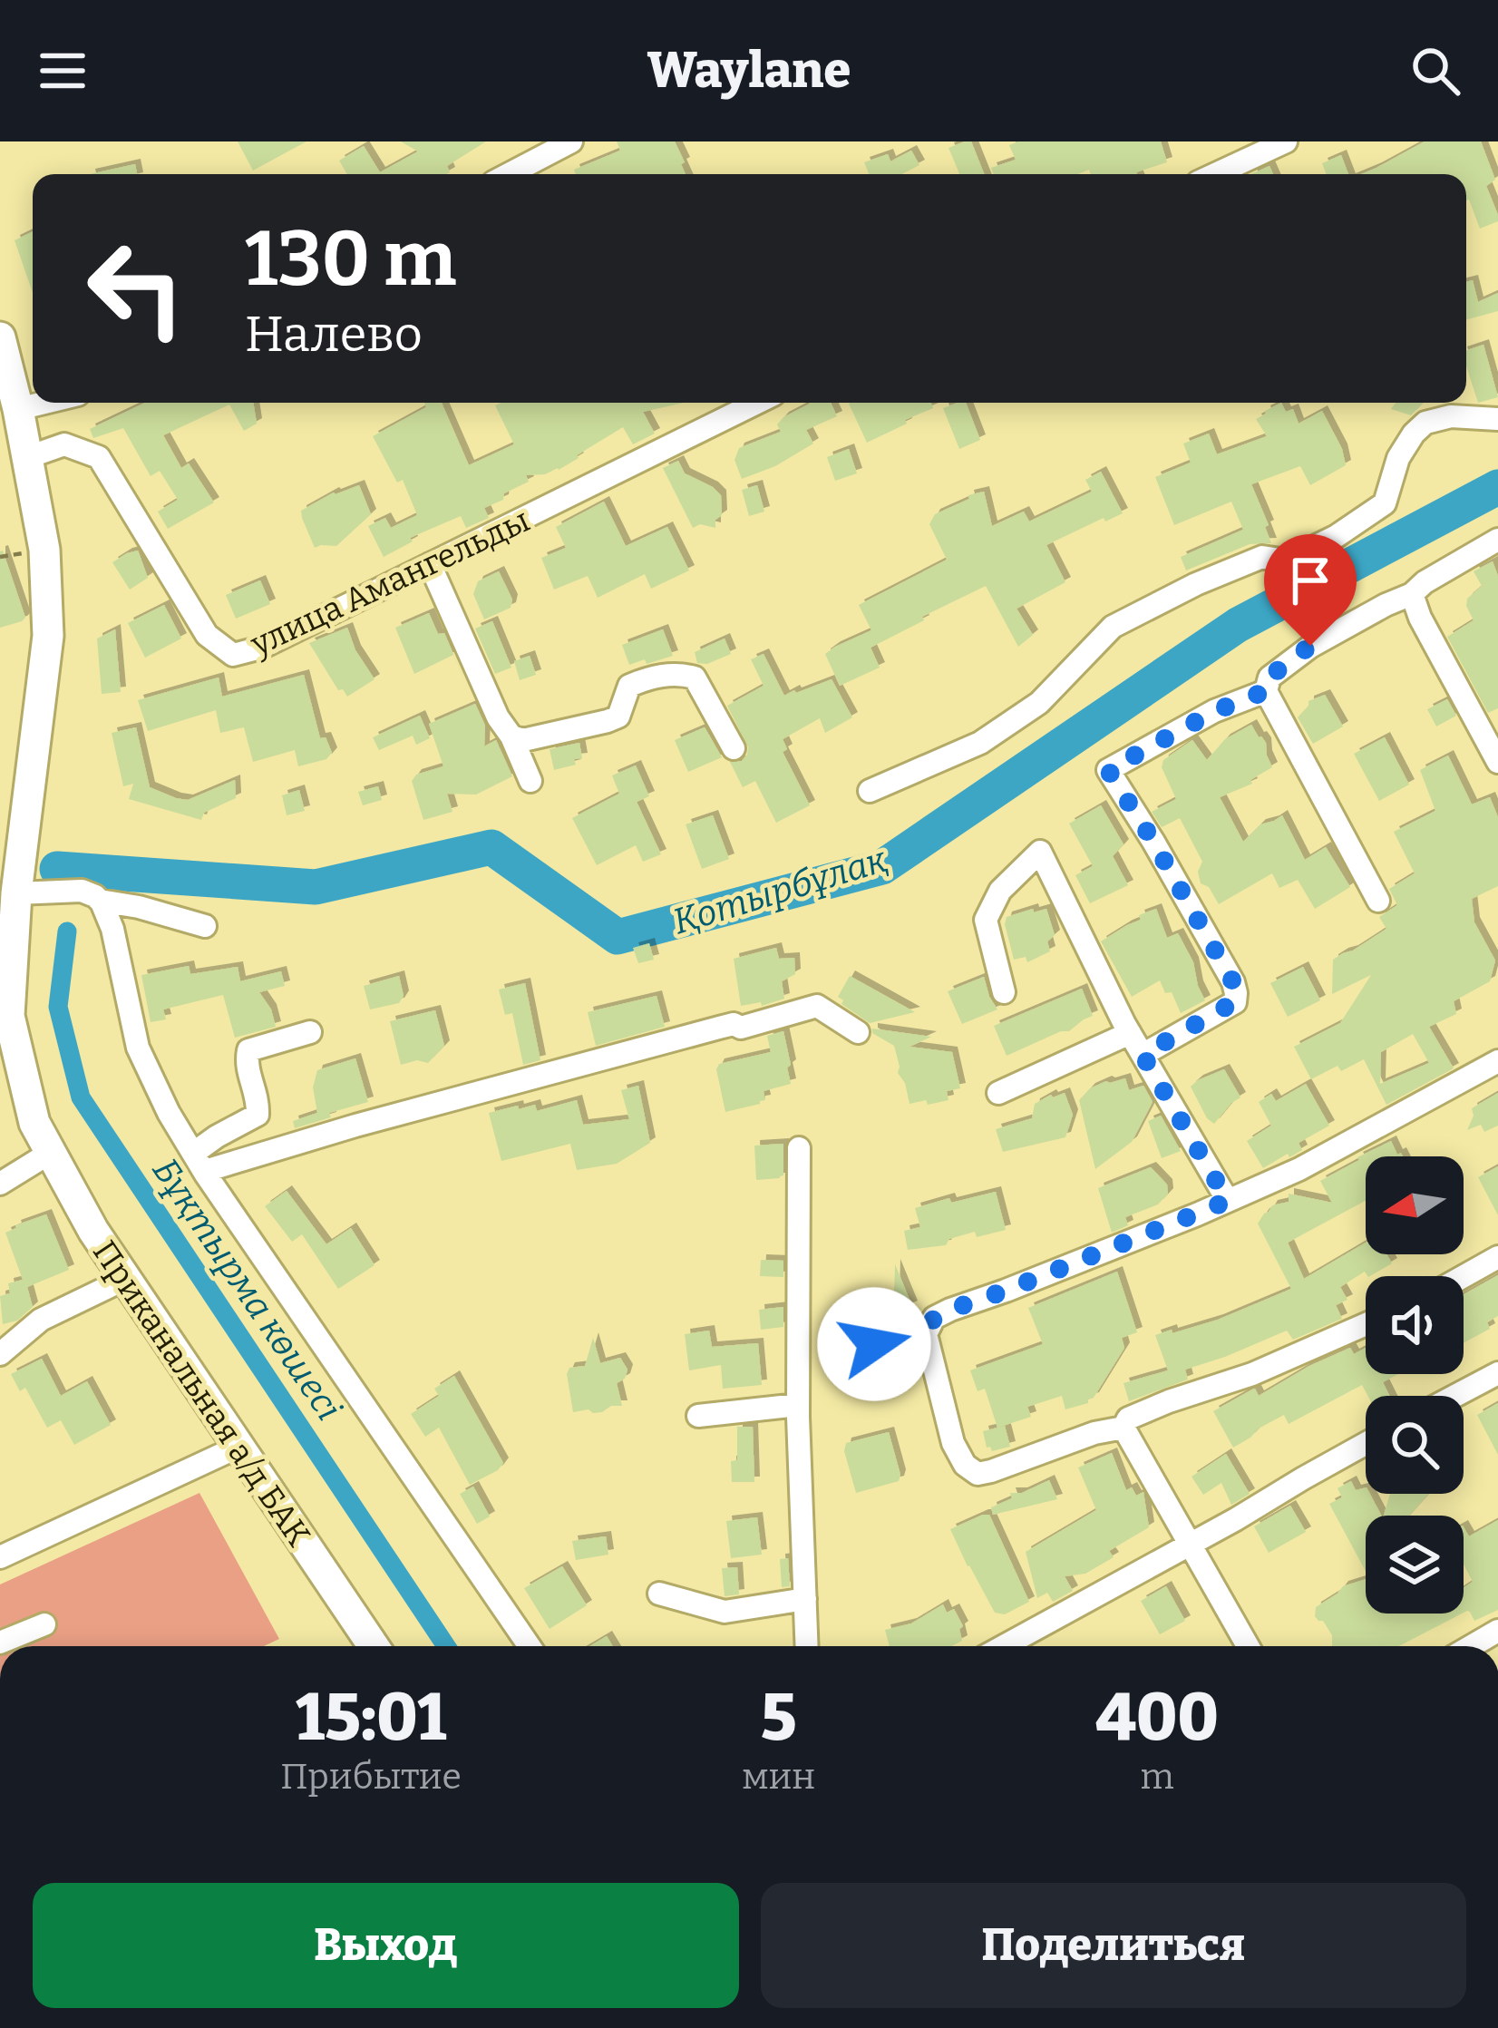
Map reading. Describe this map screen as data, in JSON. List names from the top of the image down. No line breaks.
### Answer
{"streets":{"main road":["Приканальная а/д БАК"],"street":["улица Амангельды"]},"crossings":[["улица Амангельды","Приканальная а/д БАК"]],"water":["Қотырбұлақ","Бұқтырма көшесі"],"north":"left","page":{"header":"Waylane","turn":["130 m","Налево"],"eta":["15:01","Прибытие","5","мин","400","m"],"buttons":["Выход","Поделиться"]}}
